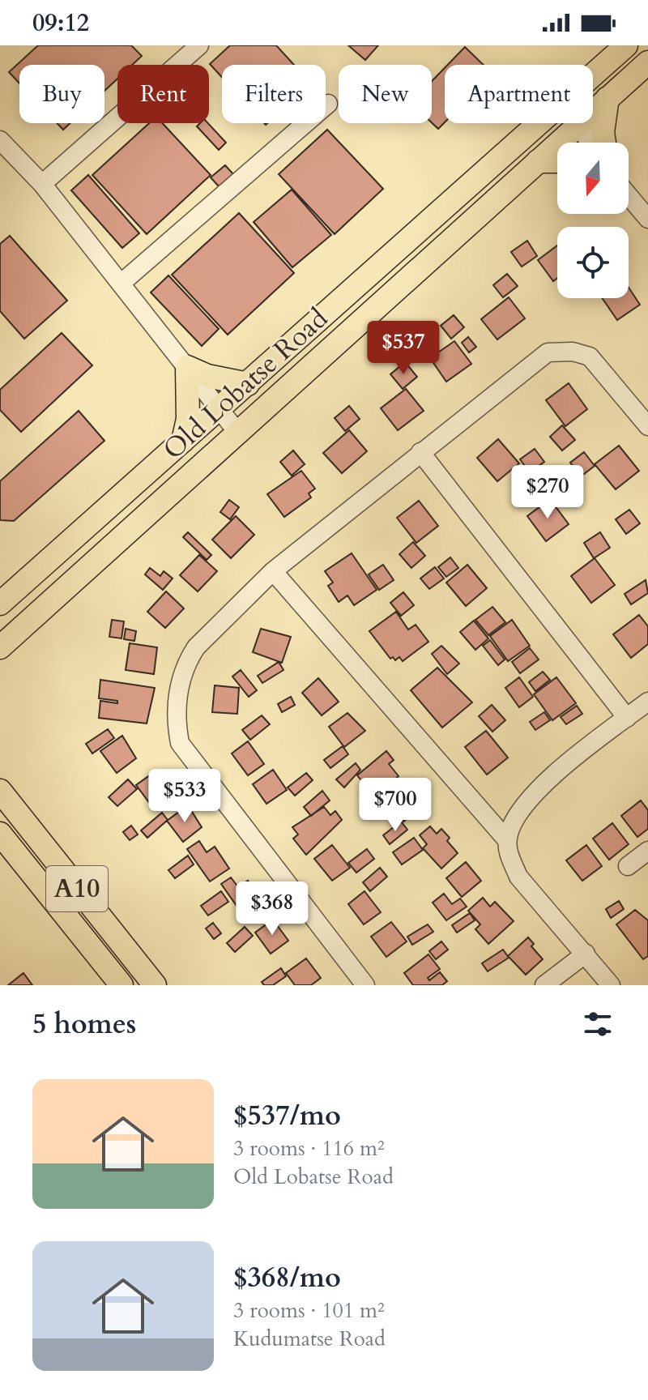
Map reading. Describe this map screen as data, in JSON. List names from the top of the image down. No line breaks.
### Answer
{"streets":{"main road":["Old Lobatse Road","A10"]},"north":"bottom","page":{"status":"09:12","chip":["Buy","Rent","Filters","New","Apartment"],"price":["$537","$270","$533","$700","$368"],"heading":"5 homes","list":[{"name":"$537/mo","note":"3 rooms · 116 m² · Old Lobatse Road"},{"name":"$368/mo","note":"3 rooms · 101 m² · Kudumatse Road"}]}}
